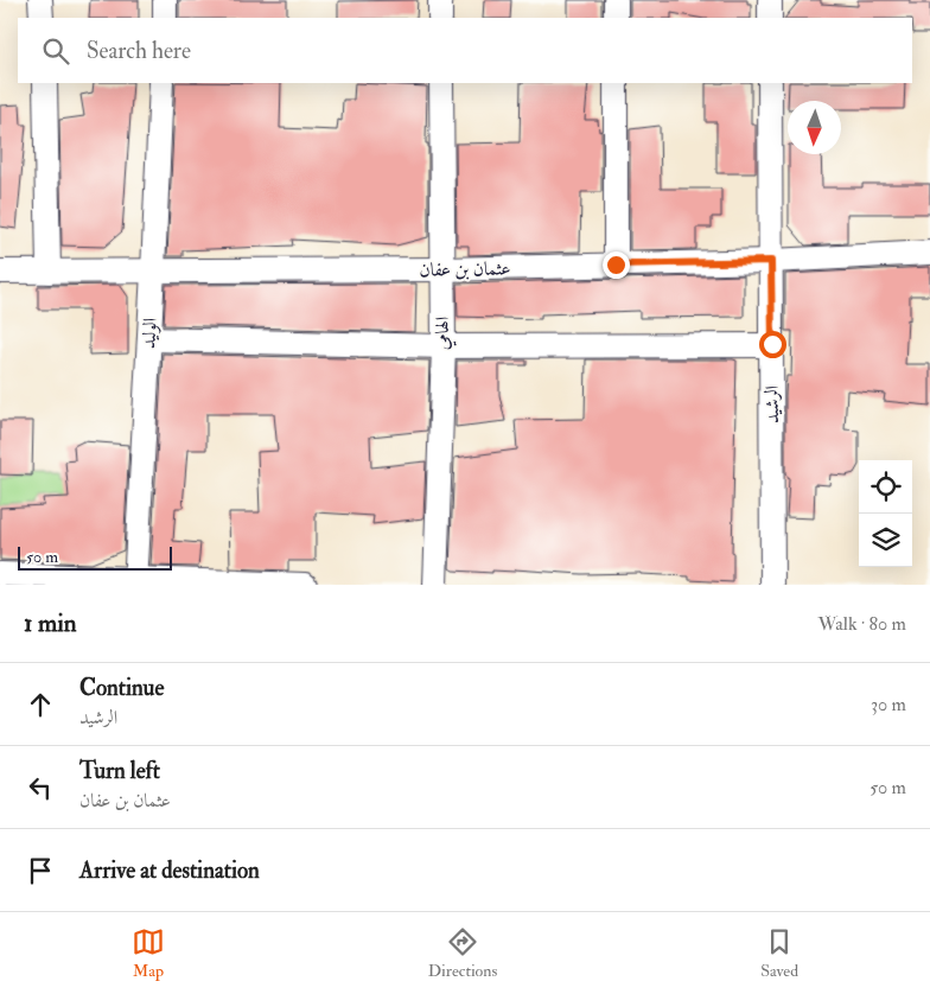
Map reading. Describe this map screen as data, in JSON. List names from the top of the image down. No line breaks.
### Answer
{"streets":{"street":["عثمان بن عفان","الوليد","الهامي","الرشيد"]},"crossings":[["عثمان بن عفان","الوليد"],["عثمان بن عفان","الهامي"],["عثمان بن عفان","الرشيد"]],"scale_bar":"50 m","north":"bottom","page":{"search":"Search here","scale":"50 m","heading":["1 min","Walk · 80 m"],"list":[["Continue","الرشيد","30 m"],["Turn left","عثمان بن عفان","50 m"],"Arrive at destination"],"nav":["Map","Directions","Saved"]}}
